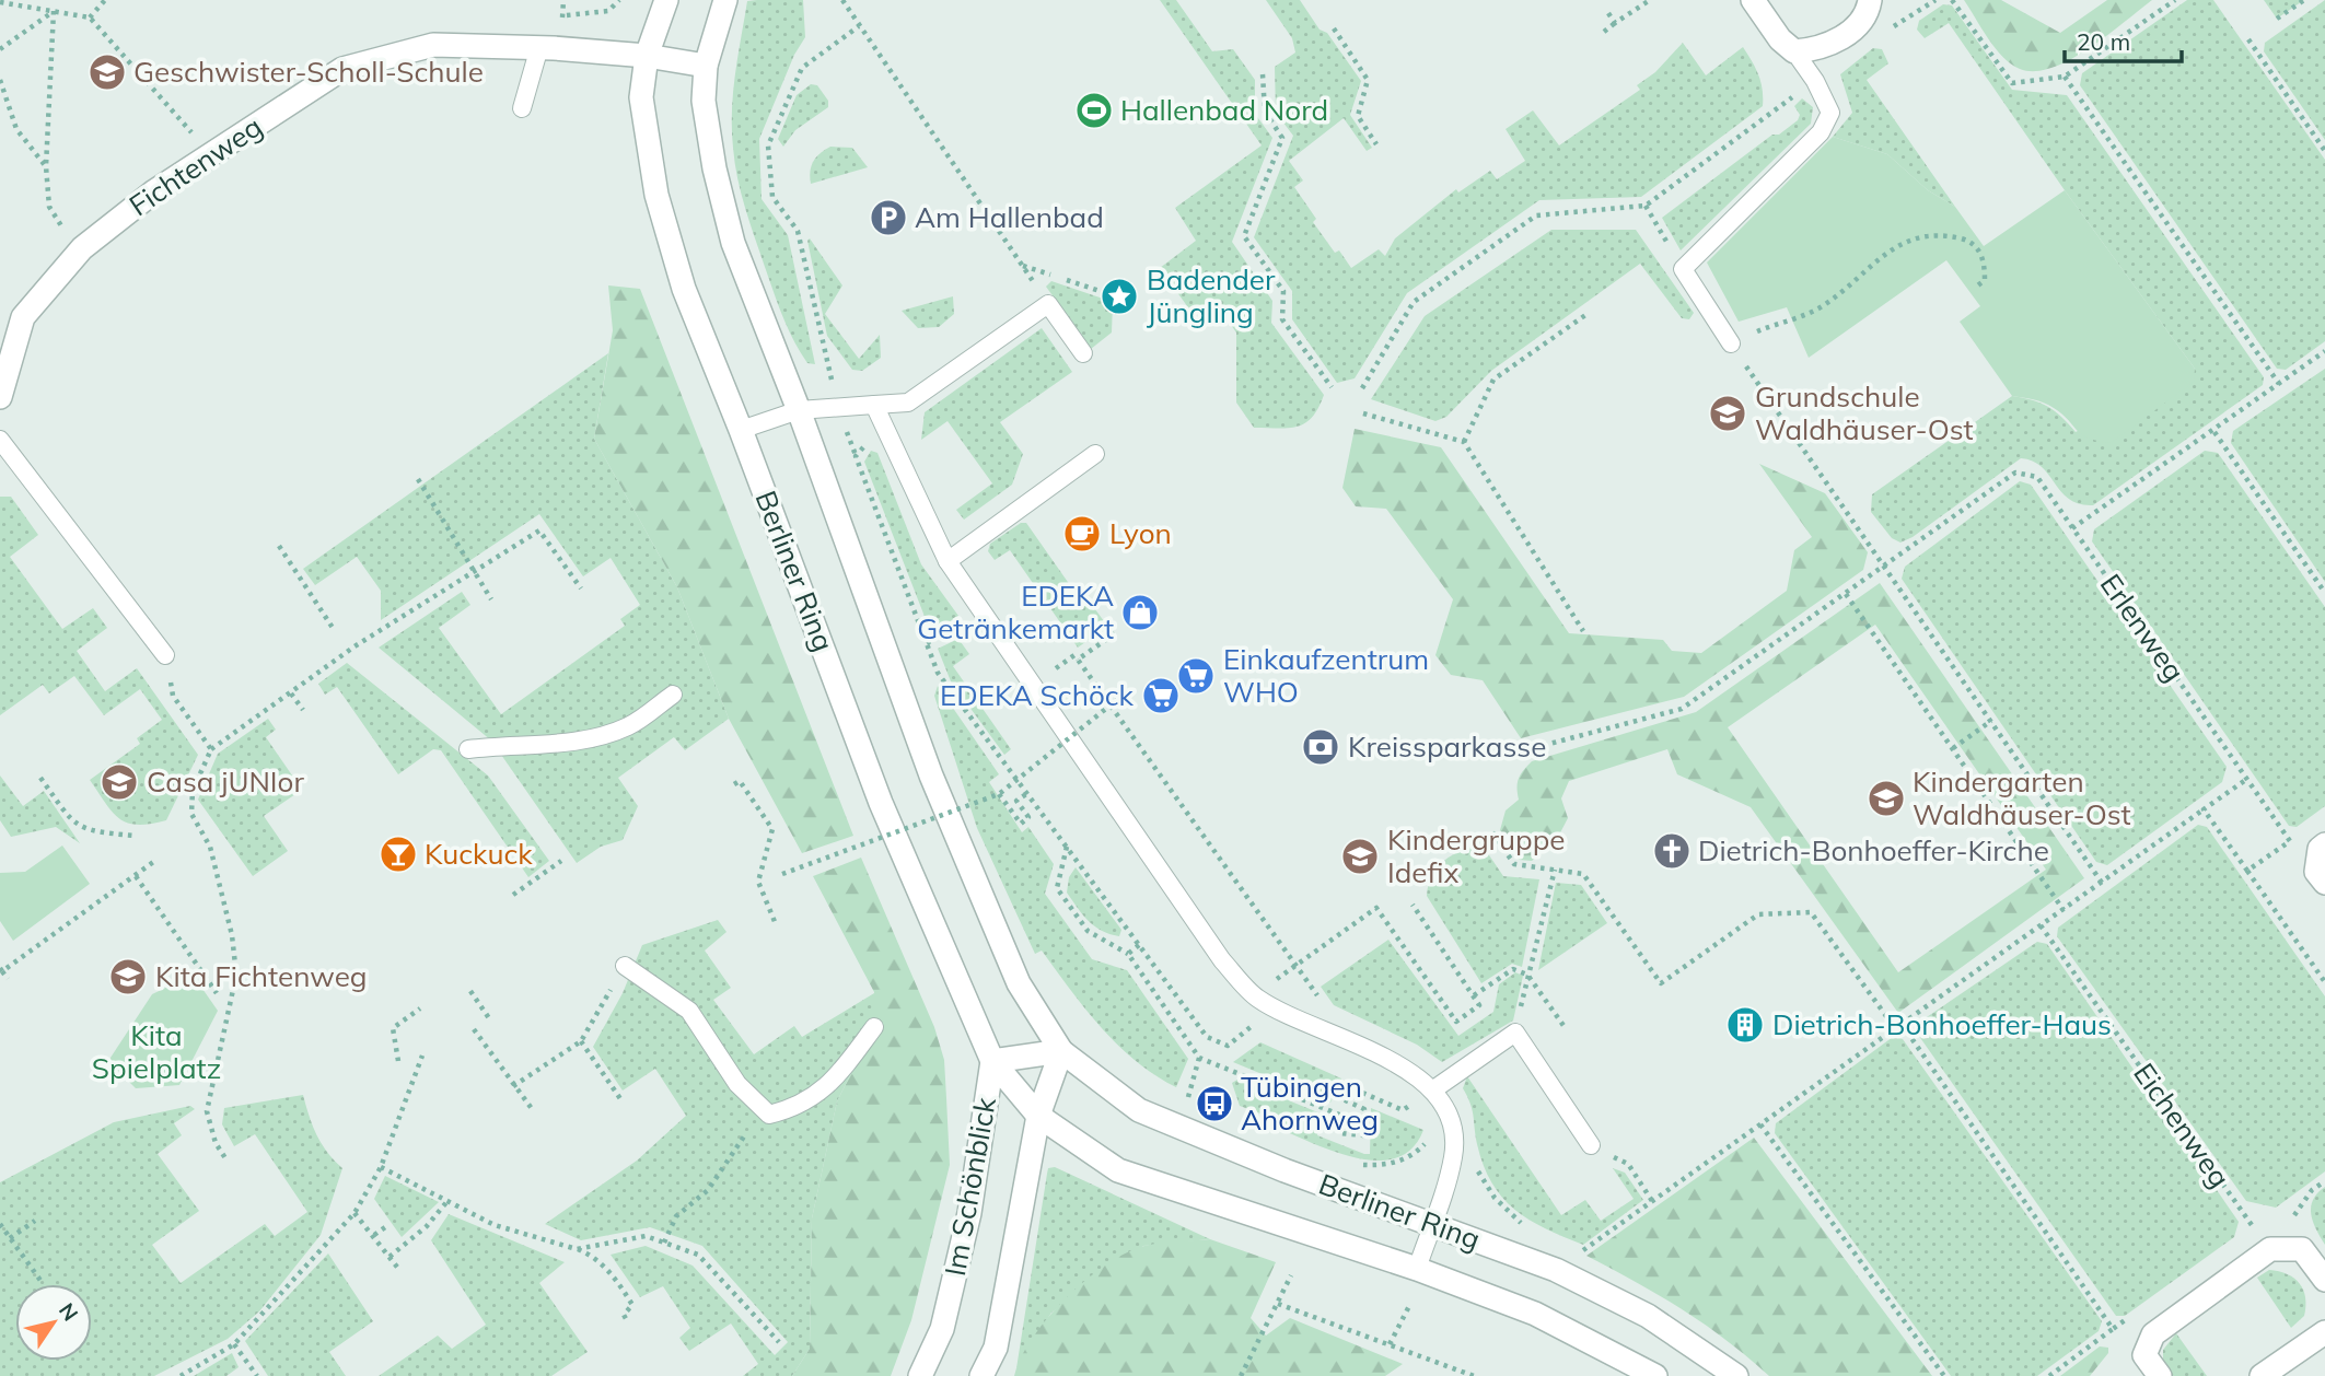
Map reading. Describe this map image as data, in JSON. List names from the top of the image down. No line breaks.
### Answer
{"streets":{"street":["Fichtenweg","Berliner Ring","Im Schönblick"],"path":["Erlenweg","Eichenweg"]},"crossings":[["Fichtenweg","Berliner Ring"],["Berliner Ring","Im Schönblick"]],"parks":["Kita Spielplatz"],"places":{"school or university":["Geschwister-Scholl-Schule","Grundschule Waldhäuser-Ost","Casa jUNIor","Kindergarten Waldhäuser-Ost","Kindergruppe Idefix","Kita Fichtenweg"],"sports":["Hallenbad Nord"],"parking":["Am Hallenbad"],"place":["Badender Jüngling"],"cafe":["Lyon"],"shop":["EDEKA Getränkemarkt"],"supermarket":["Einkaufzentrum WHO","EDEKA Schöck"],"bank":["Kreissparkasse"],"church":["Dietrich-Bonhoeffer-Kirche"],"bar":["Kuckuck"],"building":["Dietrich-Bonhoeffer-Haus"],"bus stop":["Tübingen Ahornweg"]},"scale_bar":"20 m","north":"top right"}
